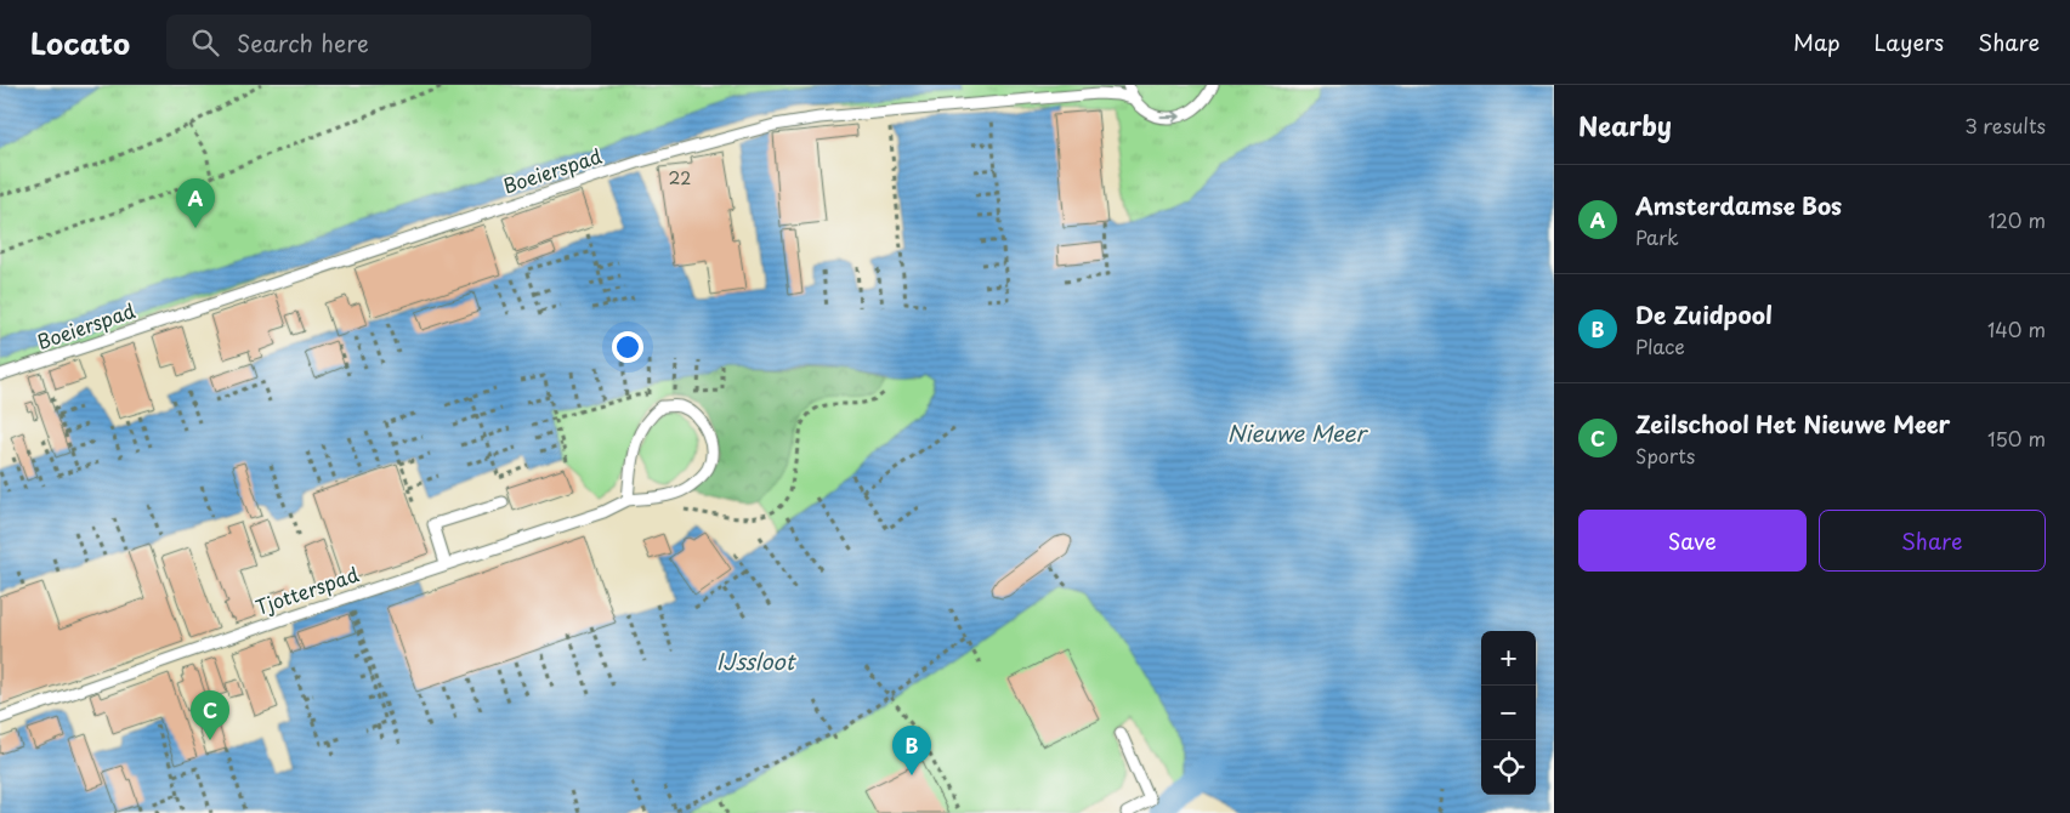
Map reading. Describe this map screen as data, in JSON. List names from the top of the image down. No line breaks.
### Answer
{"streets":{"lane":["Boeierspad","Tjotterspad"]},"water":["Nieuwe Meer","IJssloot"],"house_numbers":["22"],"page":{"header":"Locato","search":"Search here","nav":["Map","Layers","Share"],"heading":["Nearby","3 results"],"list":[{"mark":"A","name":"Amsterdamse Bos","note":"Park","value":"120 m"},{"mark":"B","name":"De Zuidpool","note":"Place","value":"140 m"},{"mark":"C","name":"Zeilschool Het Nieuwe Meer","note":"Sports","value":"150 m"}],"pins":["A","C","B"],"buttons":["Save","Share"],"map_buttons":["+","−"]}}
